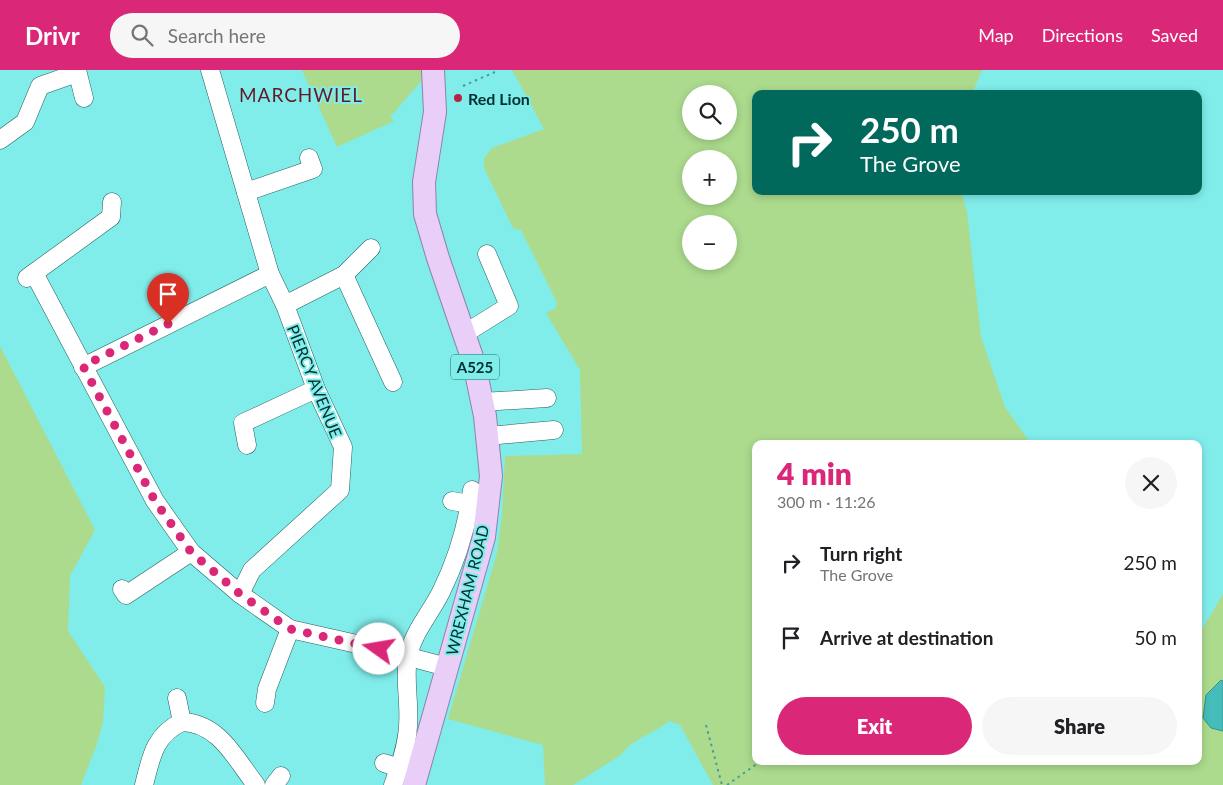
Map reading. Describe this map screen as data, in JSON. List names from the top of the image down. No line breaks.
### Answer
{"streets":{"main road":["A525","WREXHAM ROAD"],"street":["PIERCY AVENUE"]},"districts":["MARCHWIEL"],"places":["Red Lion"],"page":{"header":"Drivr","search":"Search here","nav":["Map","Directions","Saved"],"map_buttons":["+","−"],"turn":["250 m","The Grove"],"heading":["4 min","300 m · 11:26"],"list":[{"name":"Turn right","note":"The Grove","value":"250 m"},{"name":"Arrive at destination","value":"50 m"}],"buttons":["Exit","Share"]}}
